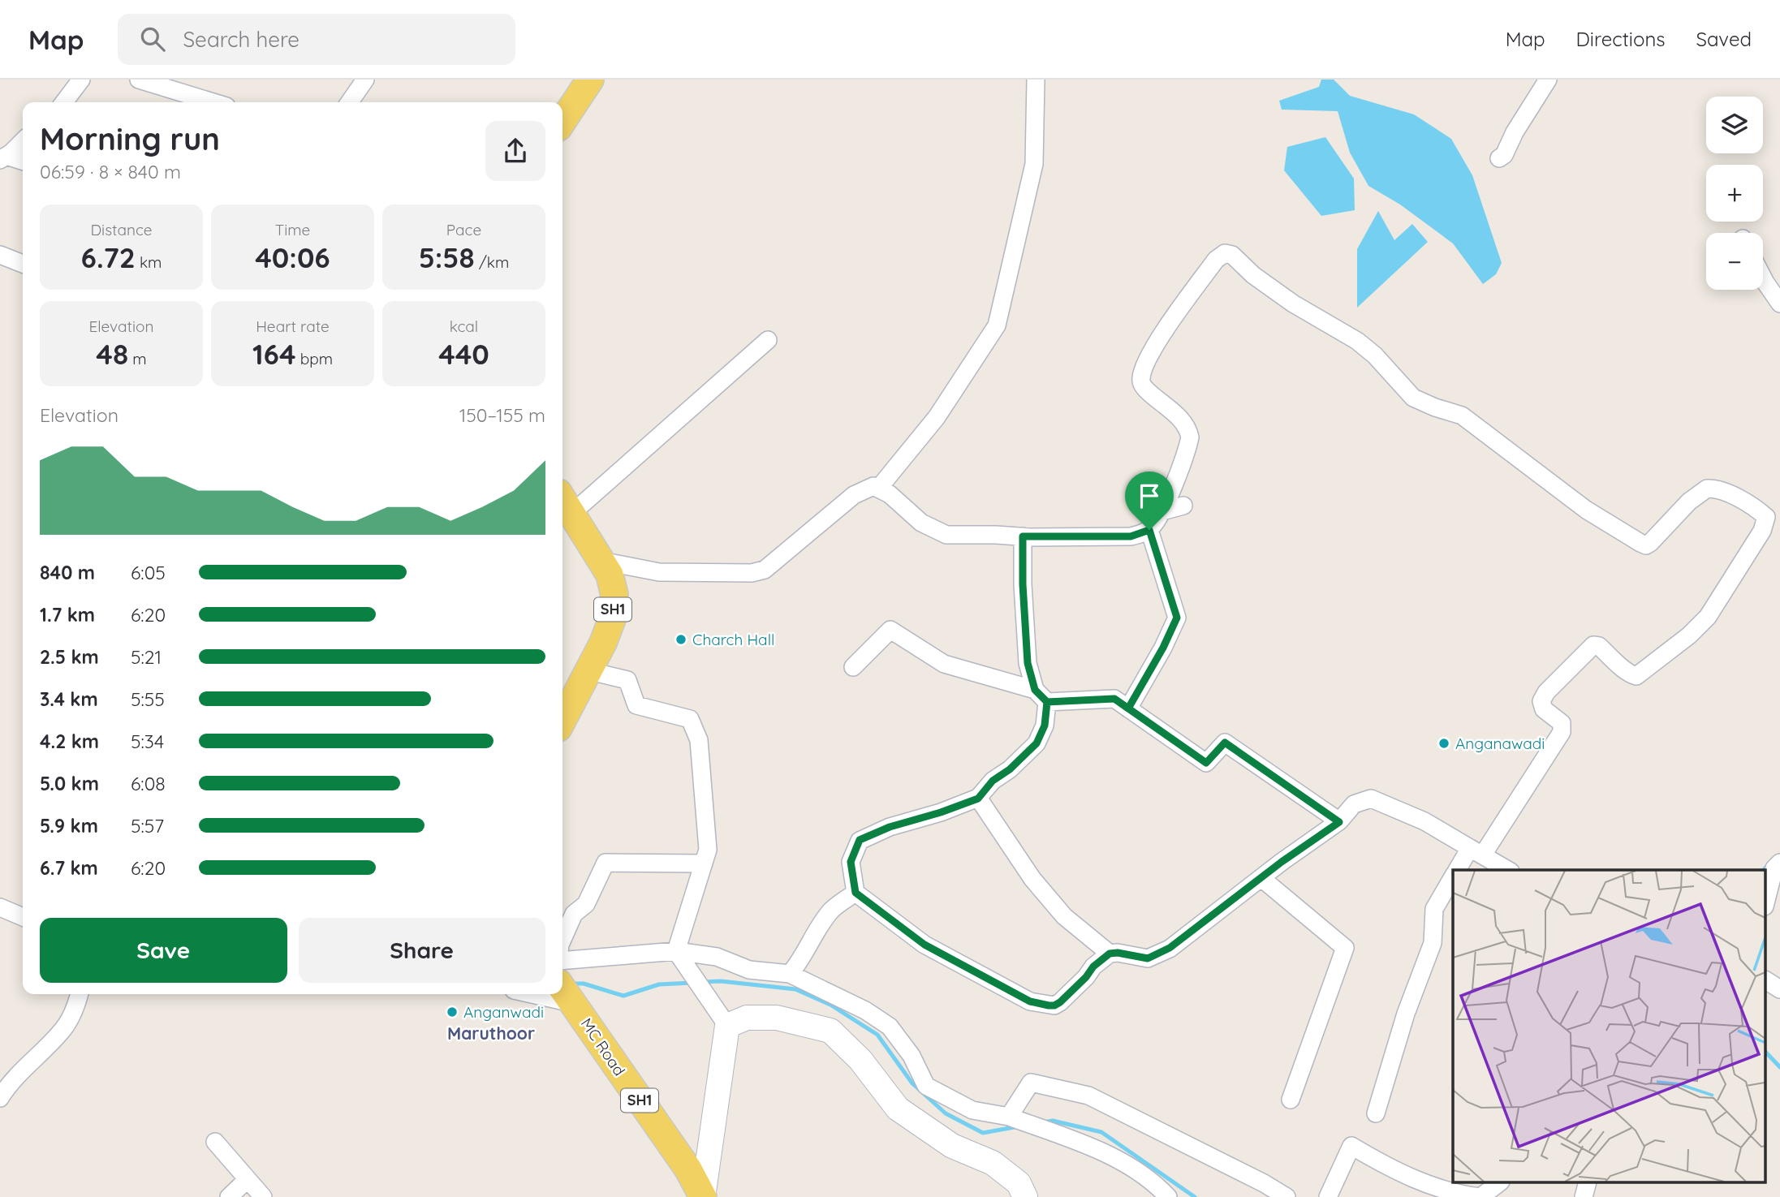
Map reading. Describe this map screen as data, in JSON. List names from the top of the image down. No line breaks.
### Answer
{"streets":{"main road":["SH1","MC Road"]},"districts":["Maruthoor"],"places":["Charch Hall","Anganawadi","Anganwadi"],"page":{"header":"Map","search":"Search here","nav":["Map","Directions","Saved"],"map_buttons":["+","−"],"heading":["Morning run","06:59 · 8 × 840 m"],"stats":[["Distance","6.72 km"],["Time","40:06"],["Pace","5:58 /km"],["Elevation","48 m"],["Heart rate","164 bpm"],["kcal","440"]],"chart":["Elevation","150–155 m"],"list":[{"name":"840 m","note":"6:05"},{"name":"1.7 km","note":"6:20"},{"name":"2.5 km","note":"5:21"},{"name":"3.4 km","note":"5:55"},{"name":"4.2 km","note":"5:34"},{"name":"5.0 km","note":"6:08"},{"name":"5.9 km","note":"5:57"},{"name":"6.7 km","note":"6:20"}],"buttons":["Save","Share"]}}
